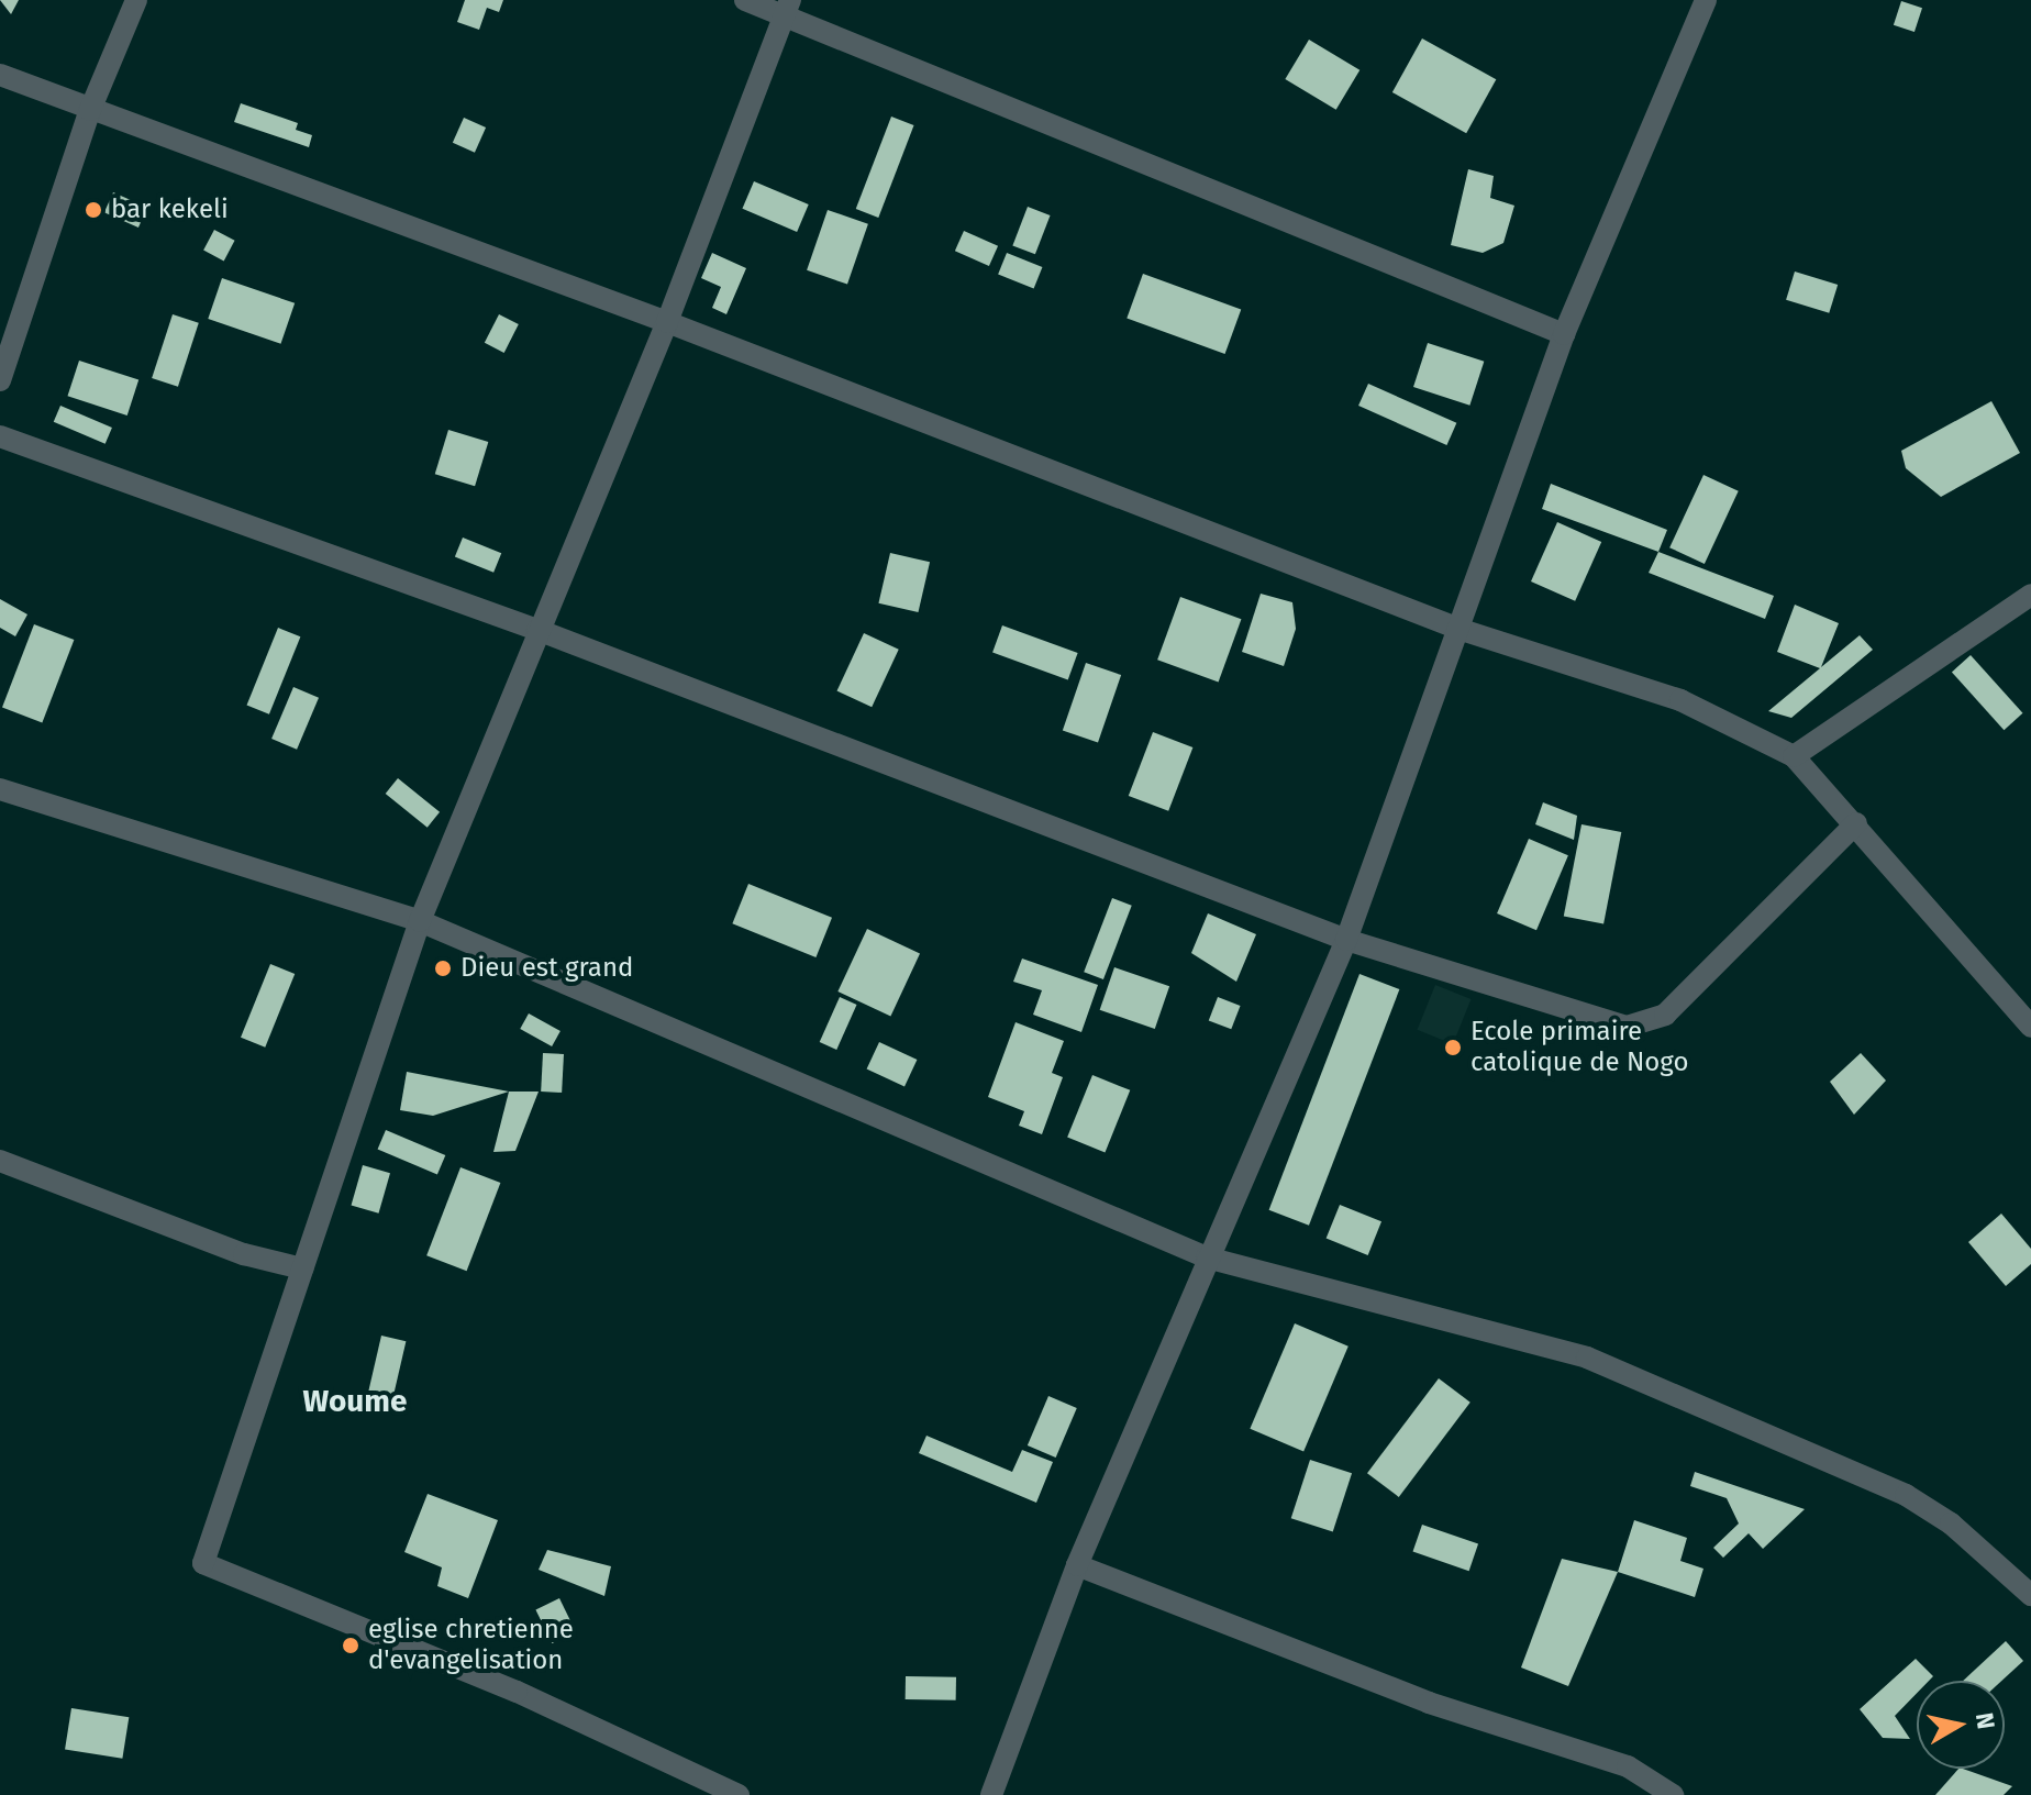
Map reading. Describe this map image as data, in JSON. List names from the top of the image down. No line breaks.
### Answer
{"districts":["Woume"],"places":["bar kekeli","Dieu est grand","Ecole primaire catolique de Nogo","eglise chretienne d'evangelisation"],"north":"right"}
